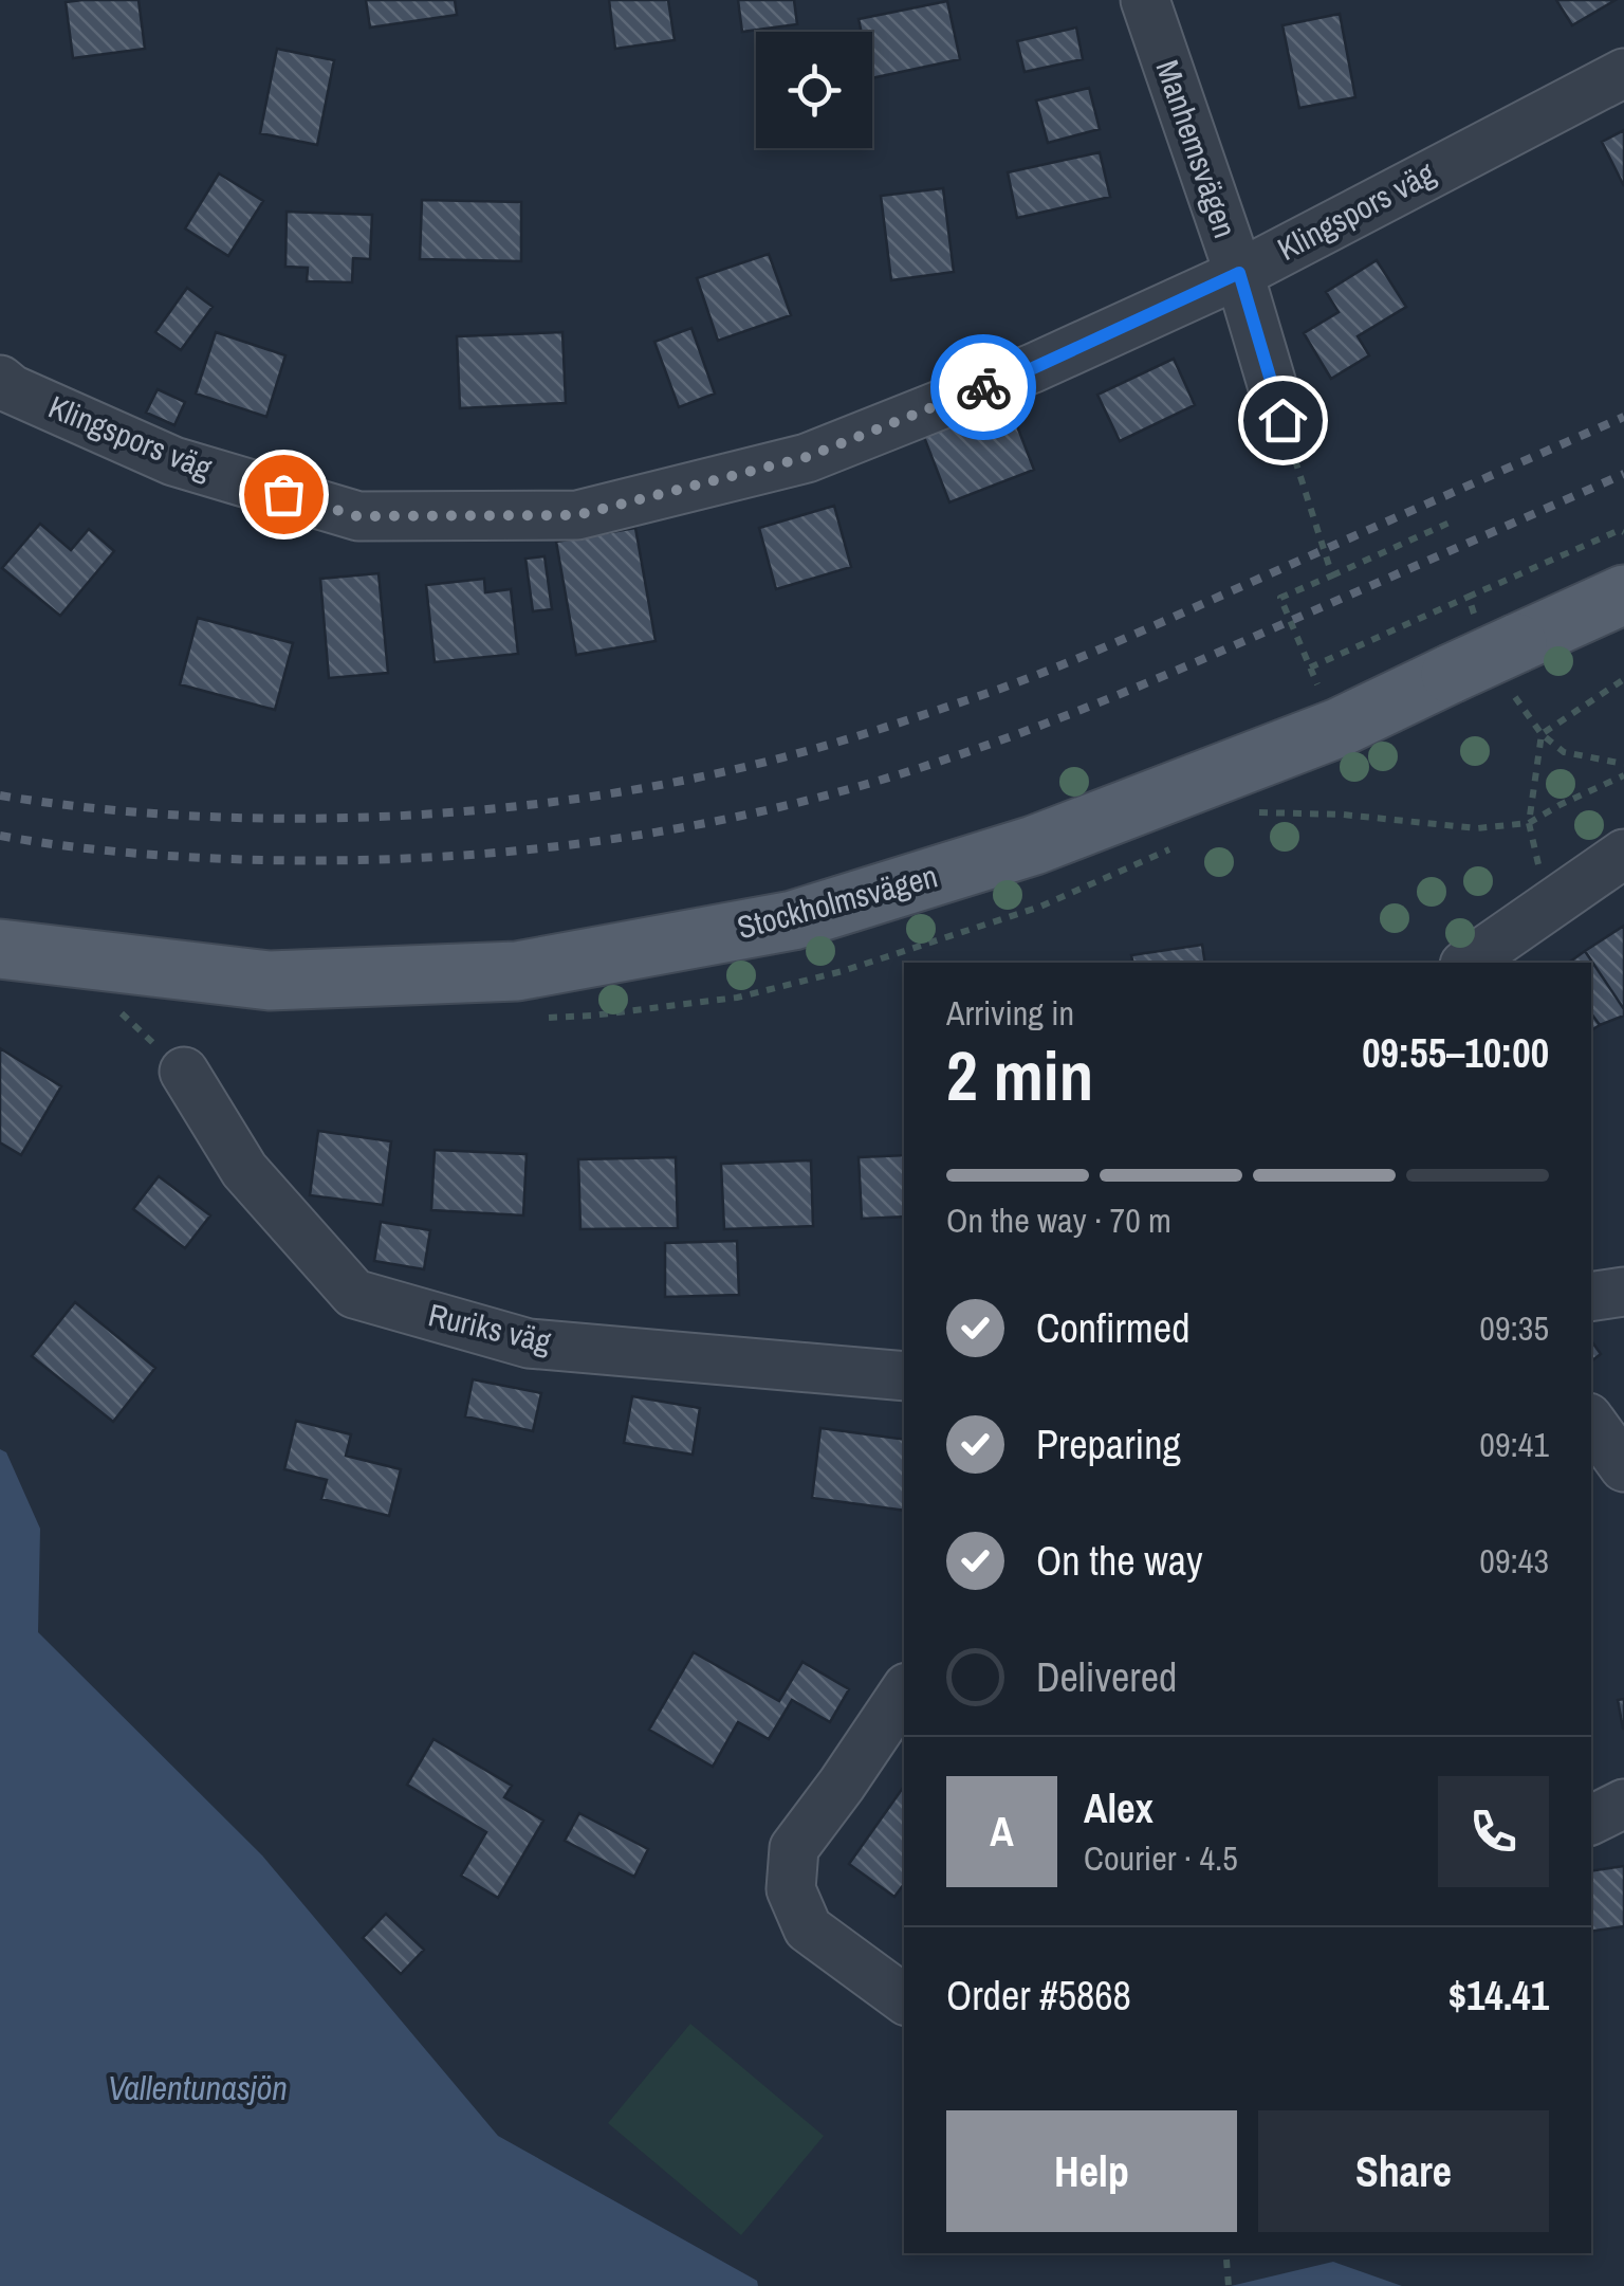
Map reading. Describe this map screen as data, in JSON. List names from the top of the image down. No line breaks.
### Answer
{"streets":{"main road":["Stockholmsvägen"],"street":["Manhemsvägen","Klingspors väg","Ruriks väg"]},"crossings":[["Manhemsvägen","Klingspors väg"]],"water":["Vallentunasjön"],"page":{"heading":["2 min","Arriving in","09:55–10:00"],"panel":["Alex","Courier · 4.5","Order #5868","$14.41"],"bar":"On the way · 70 m","list":[["Confirmed","09:35"],["Preparing","09:41"],["On the way","09:43"],"Delivered"],"round":"A","buttons":["Help","Share"]}}
